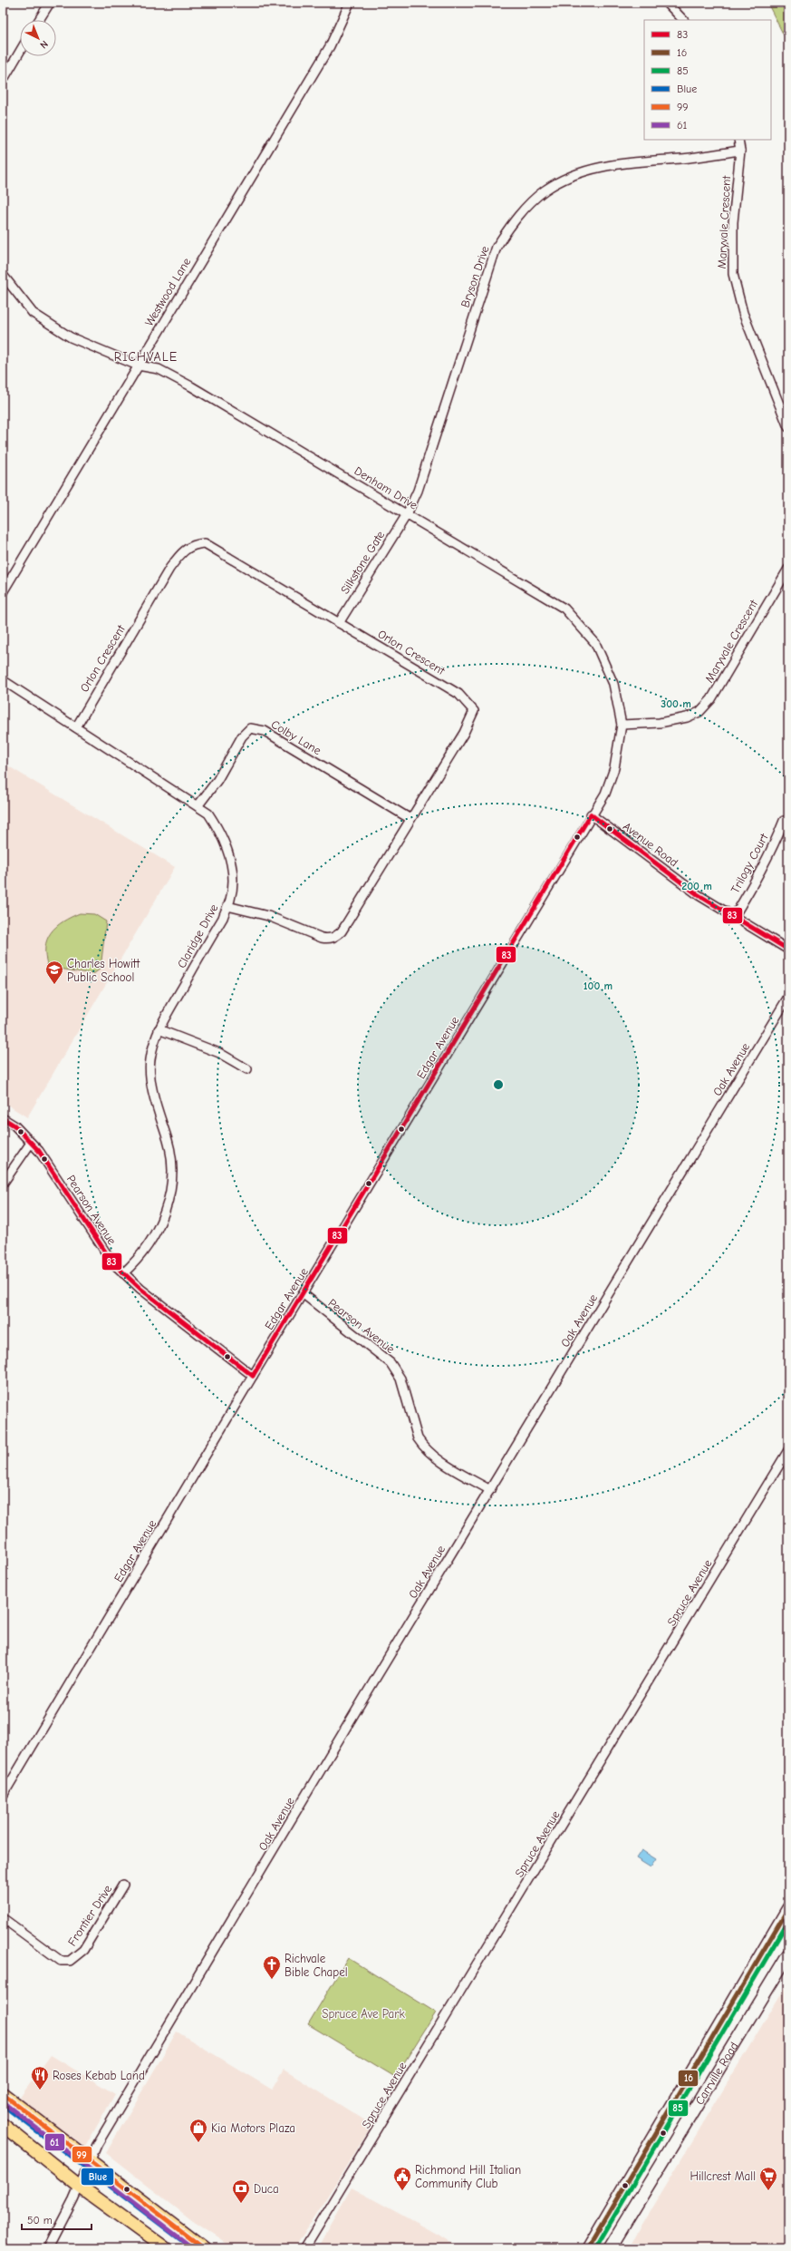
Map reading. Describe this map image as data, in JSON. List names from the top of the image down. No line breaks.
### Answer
{"streets":{"main road":["Carrville Road"],"street":["Maryvale Crescent","Bryson Drive","Westwood Lane","Denham Drive","Silkstone Gate","Orlon Crescent","Colby Lane","Avenue Road","Trilogy Court","Claridge Drive","Edgar Avenue","Oak Avenue","Pearson Avenue","Spruce Avenue","Frontier Drive"]},"crossings":[["Maryvale Crescent","Bryson Drive"],["Maryvale Crescent","Denham Drive"],["Bryson Drive","Denham Drive"],["Bryson Drive","Silkstone Gate"],["Westwood Lane","Denham Drive"],["Denham Drive","Silkstone Gate"],["Denham Drive","Avenue Road"],["Denham Drive","Edgar Avenue"],["Silkstone Gate","Orlon Crescent"],["Orlon Crescent","Colby Lane"],["Orlon Crescent","Claridge Drive"],["Colby Lane","Claridge Drive"],["Avenue Road","Trilogy Court"],["Avenue Road","Edgar Avenue"],["Claridge Drive","Pearson Avenue"],["Edgar Avenue","Pearson Avenue"],["Oak Avenue","Pearson Avenue"]],"districts":["RICHVALE"],"parks":["Spruce Ave Park"],"places":{"school or university":["Charles Howitt Public School"],"church":["Richvale Bible Chapel"],"restaurant":["Roses Kebab Land"],"shop":["Kia Motors Plaza"],"public building":["Richmond Hill Italian Community Club"],"supermarket":["Hillcrest Mall"],"bank":["Duca"]},"lines":["transit line 83","transit line 16","transit line 85","transit line 99","transit line 61","transit line Blue"],"legend":["83","16","85","Blue","99","61"],"scale_bar":"50 m","north":"bottom right","rings":["300 m","200 m","100 m"]}
